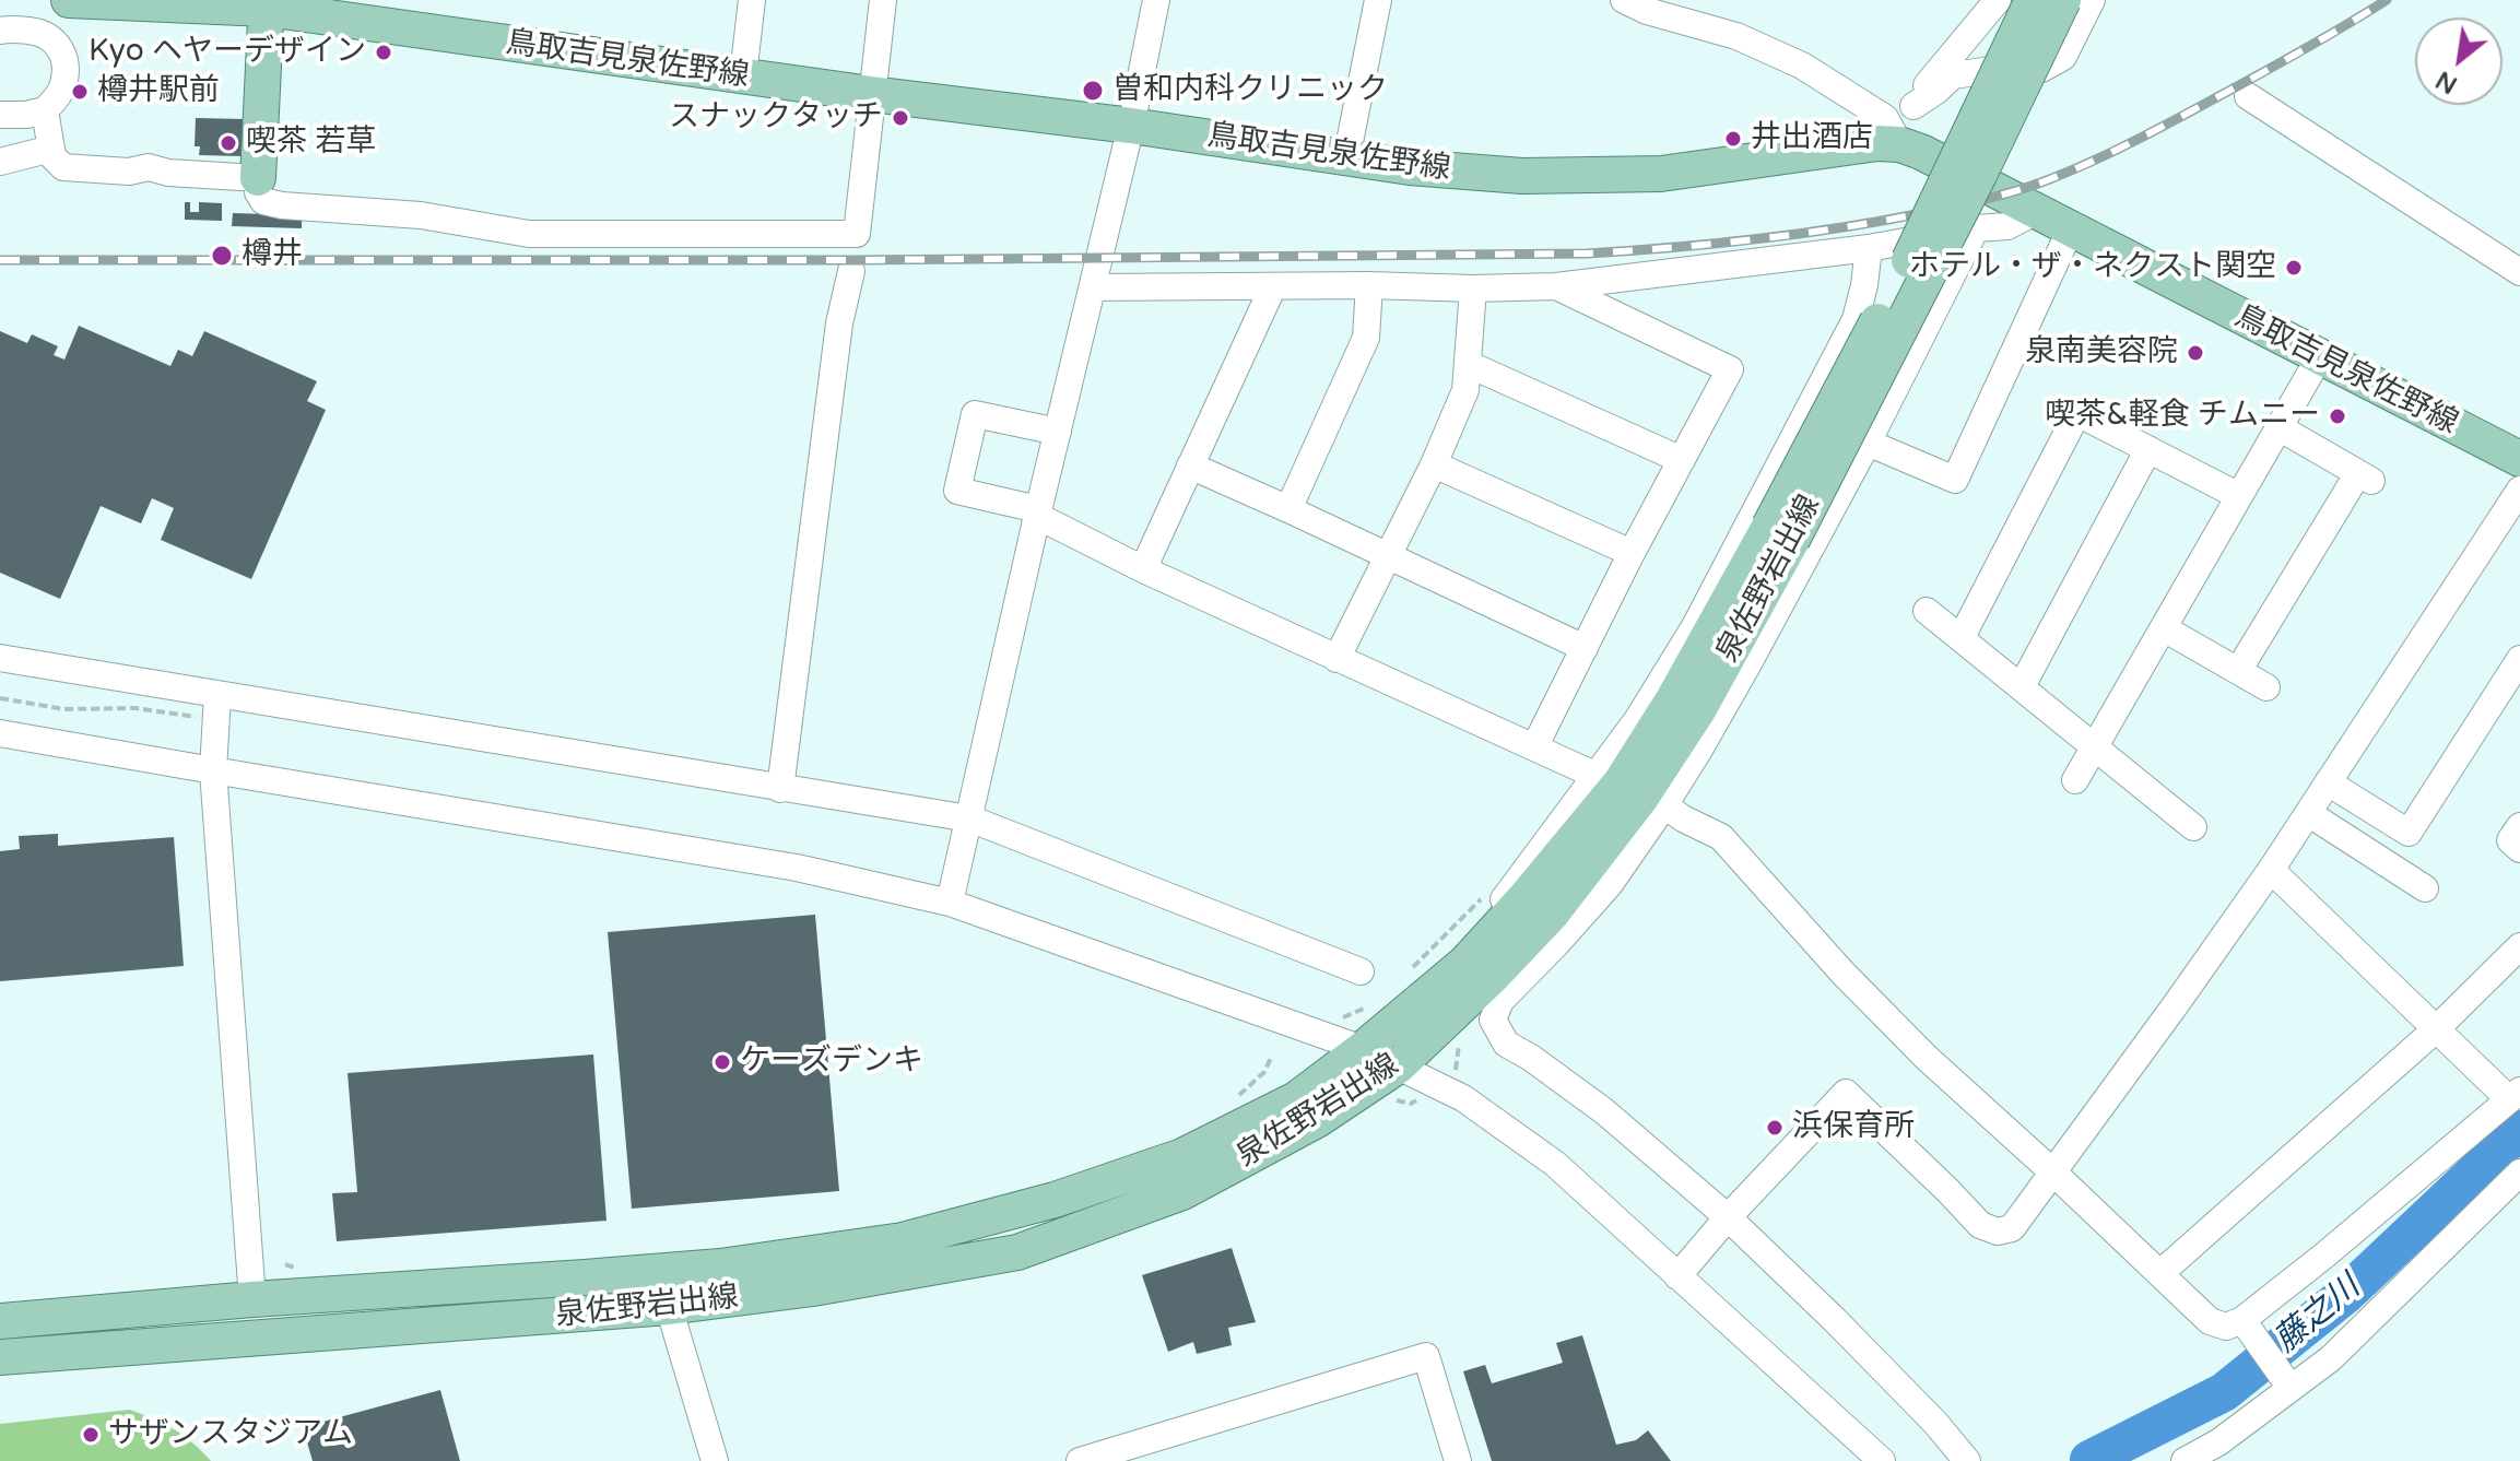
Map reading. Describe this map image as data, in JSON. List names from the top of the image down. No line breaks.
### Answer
{"streets":{"main road":["鳥取吉見泉佐野線","泉佐野岩出線"]},"water":["藤之川"],"places":["Kyo ヘヤーデザイン","曽和内科クリニック","樽井駅前","スナックタッチ","井出酒店","喫茶 若草","樽井","ホテル・ザ・ネクスト関空","泉南美容院","喫茶&軽食 チムニー","ケーズデンキ","浜保育所","サザンスタジアム"],"north":"bottom left"}
